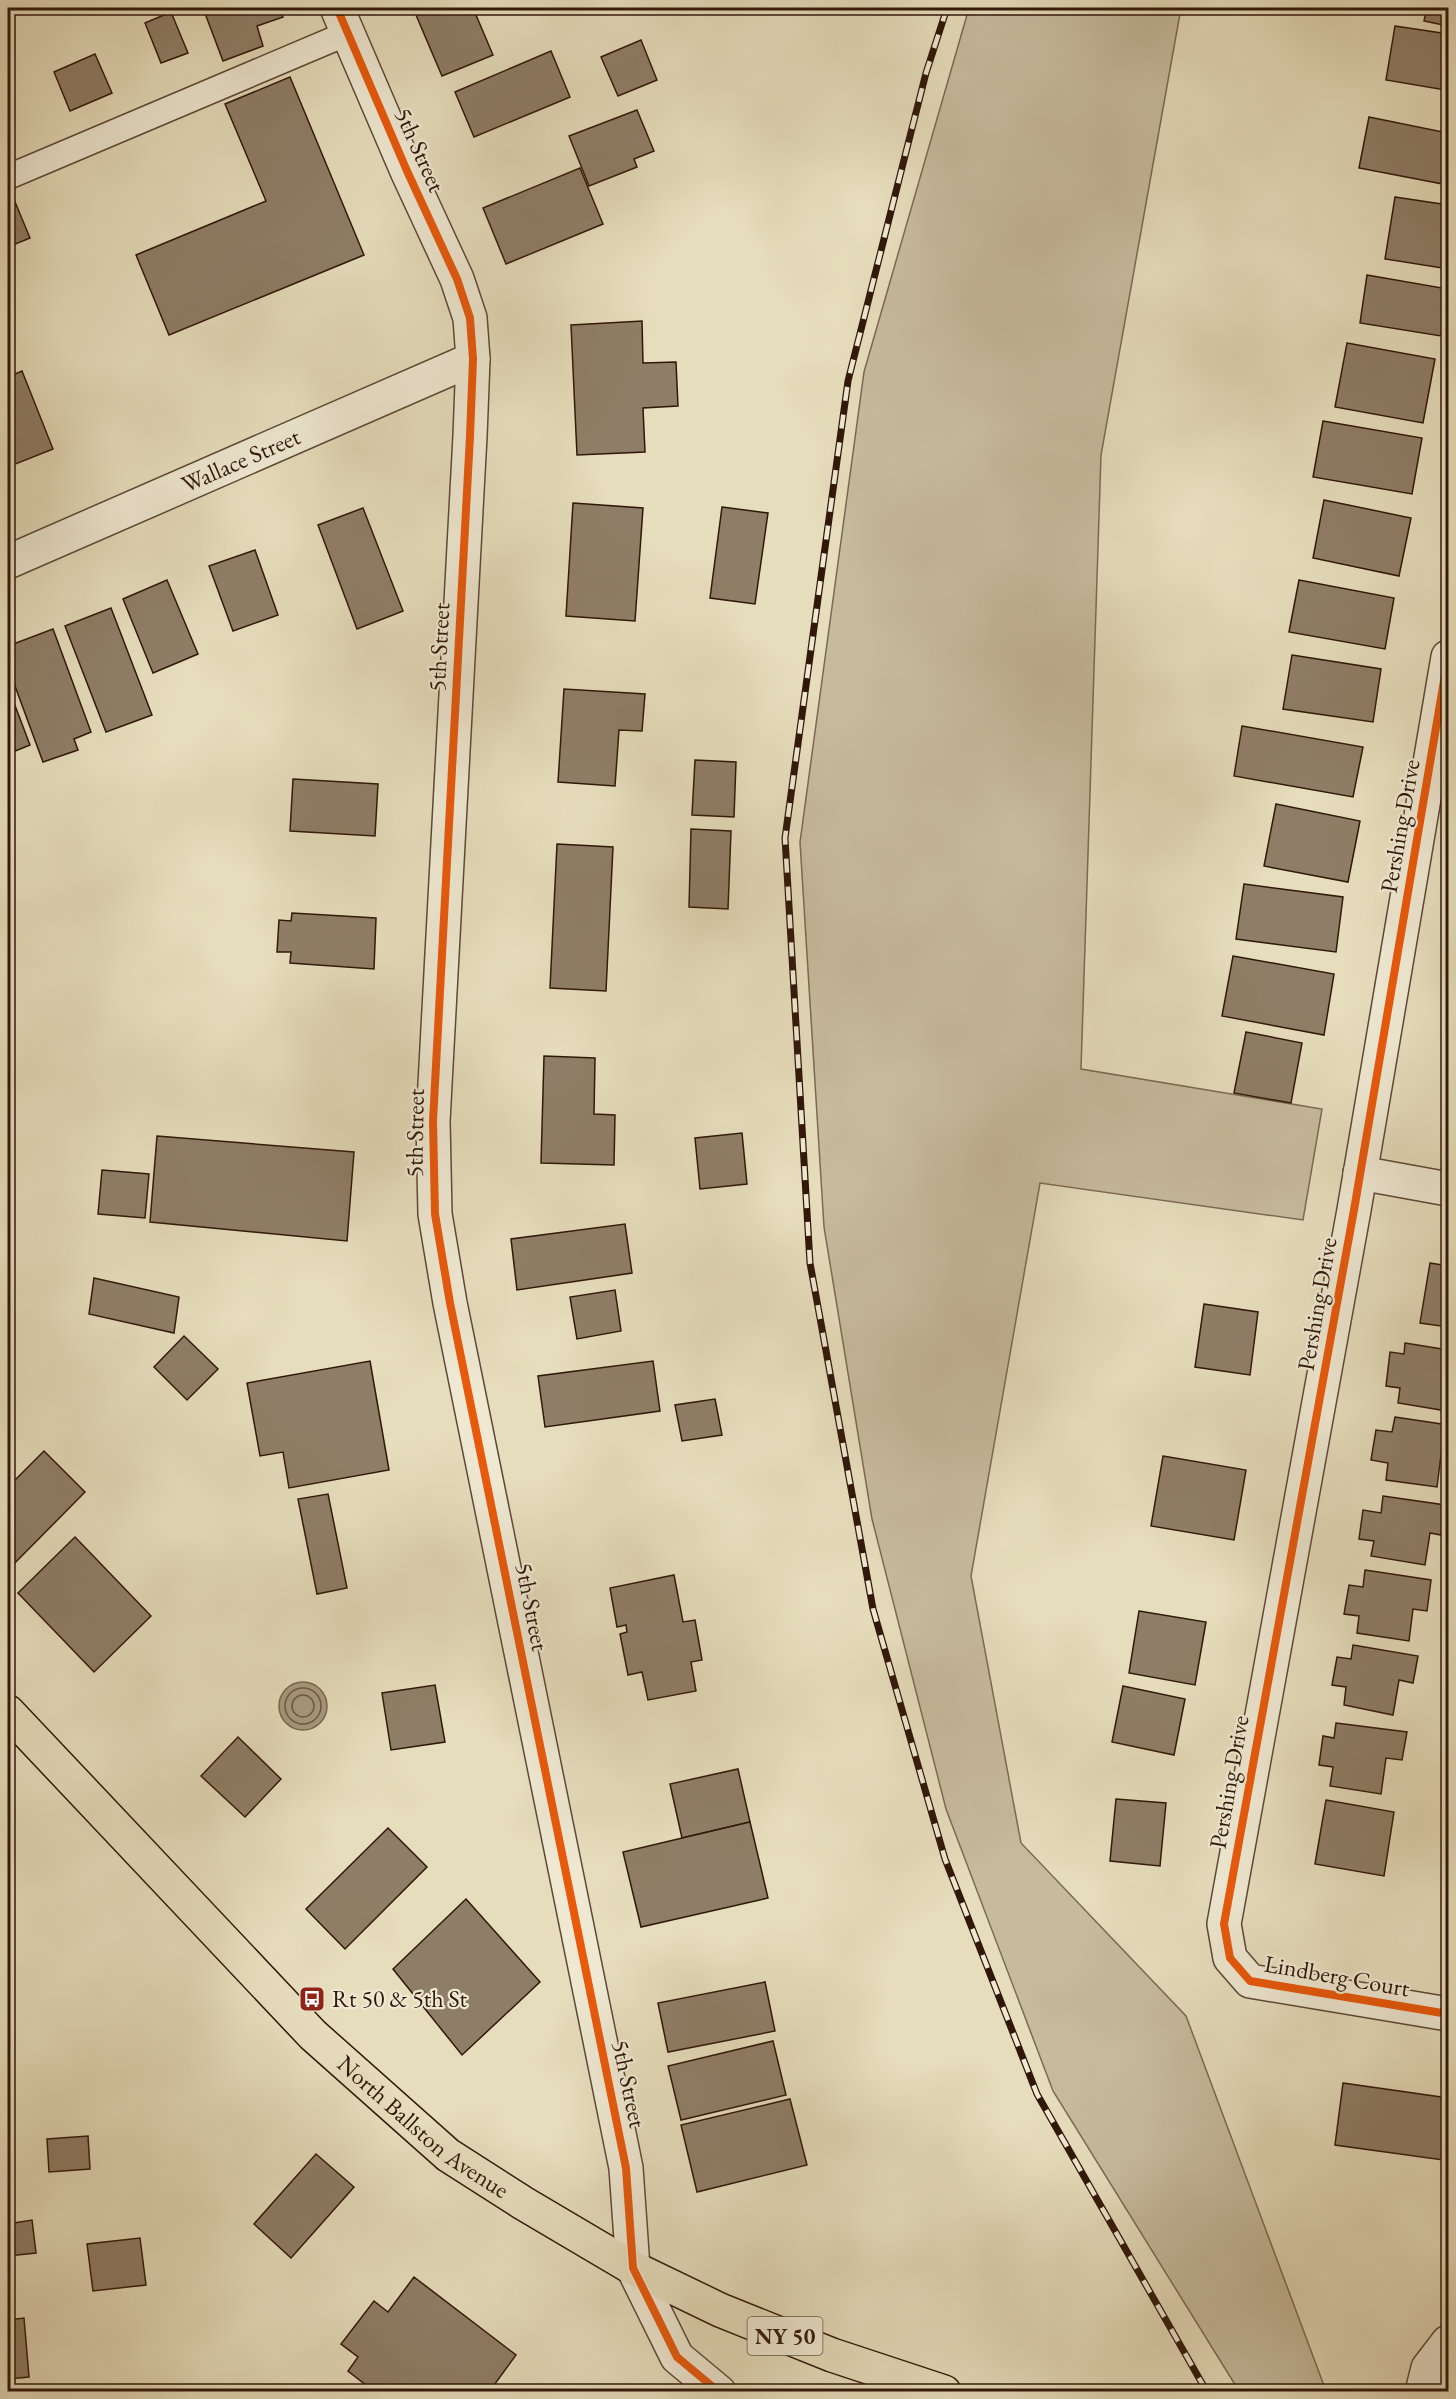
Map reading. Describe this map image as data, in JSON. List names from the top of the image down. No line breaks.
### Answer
{"streets":{"main road":["North Ballston Avenue","NY 50"],"street":["5th Street","Wallace Street","Pershing Drive","Lindberg Court"]},"crossings":[["5th Street","Wallace Street"],["5th Street","North Ballston Avenue"],["Pershing Drive","Lindberg Court"]],"places":{"bus stop":["Rt 50 & 5th St"]}}
